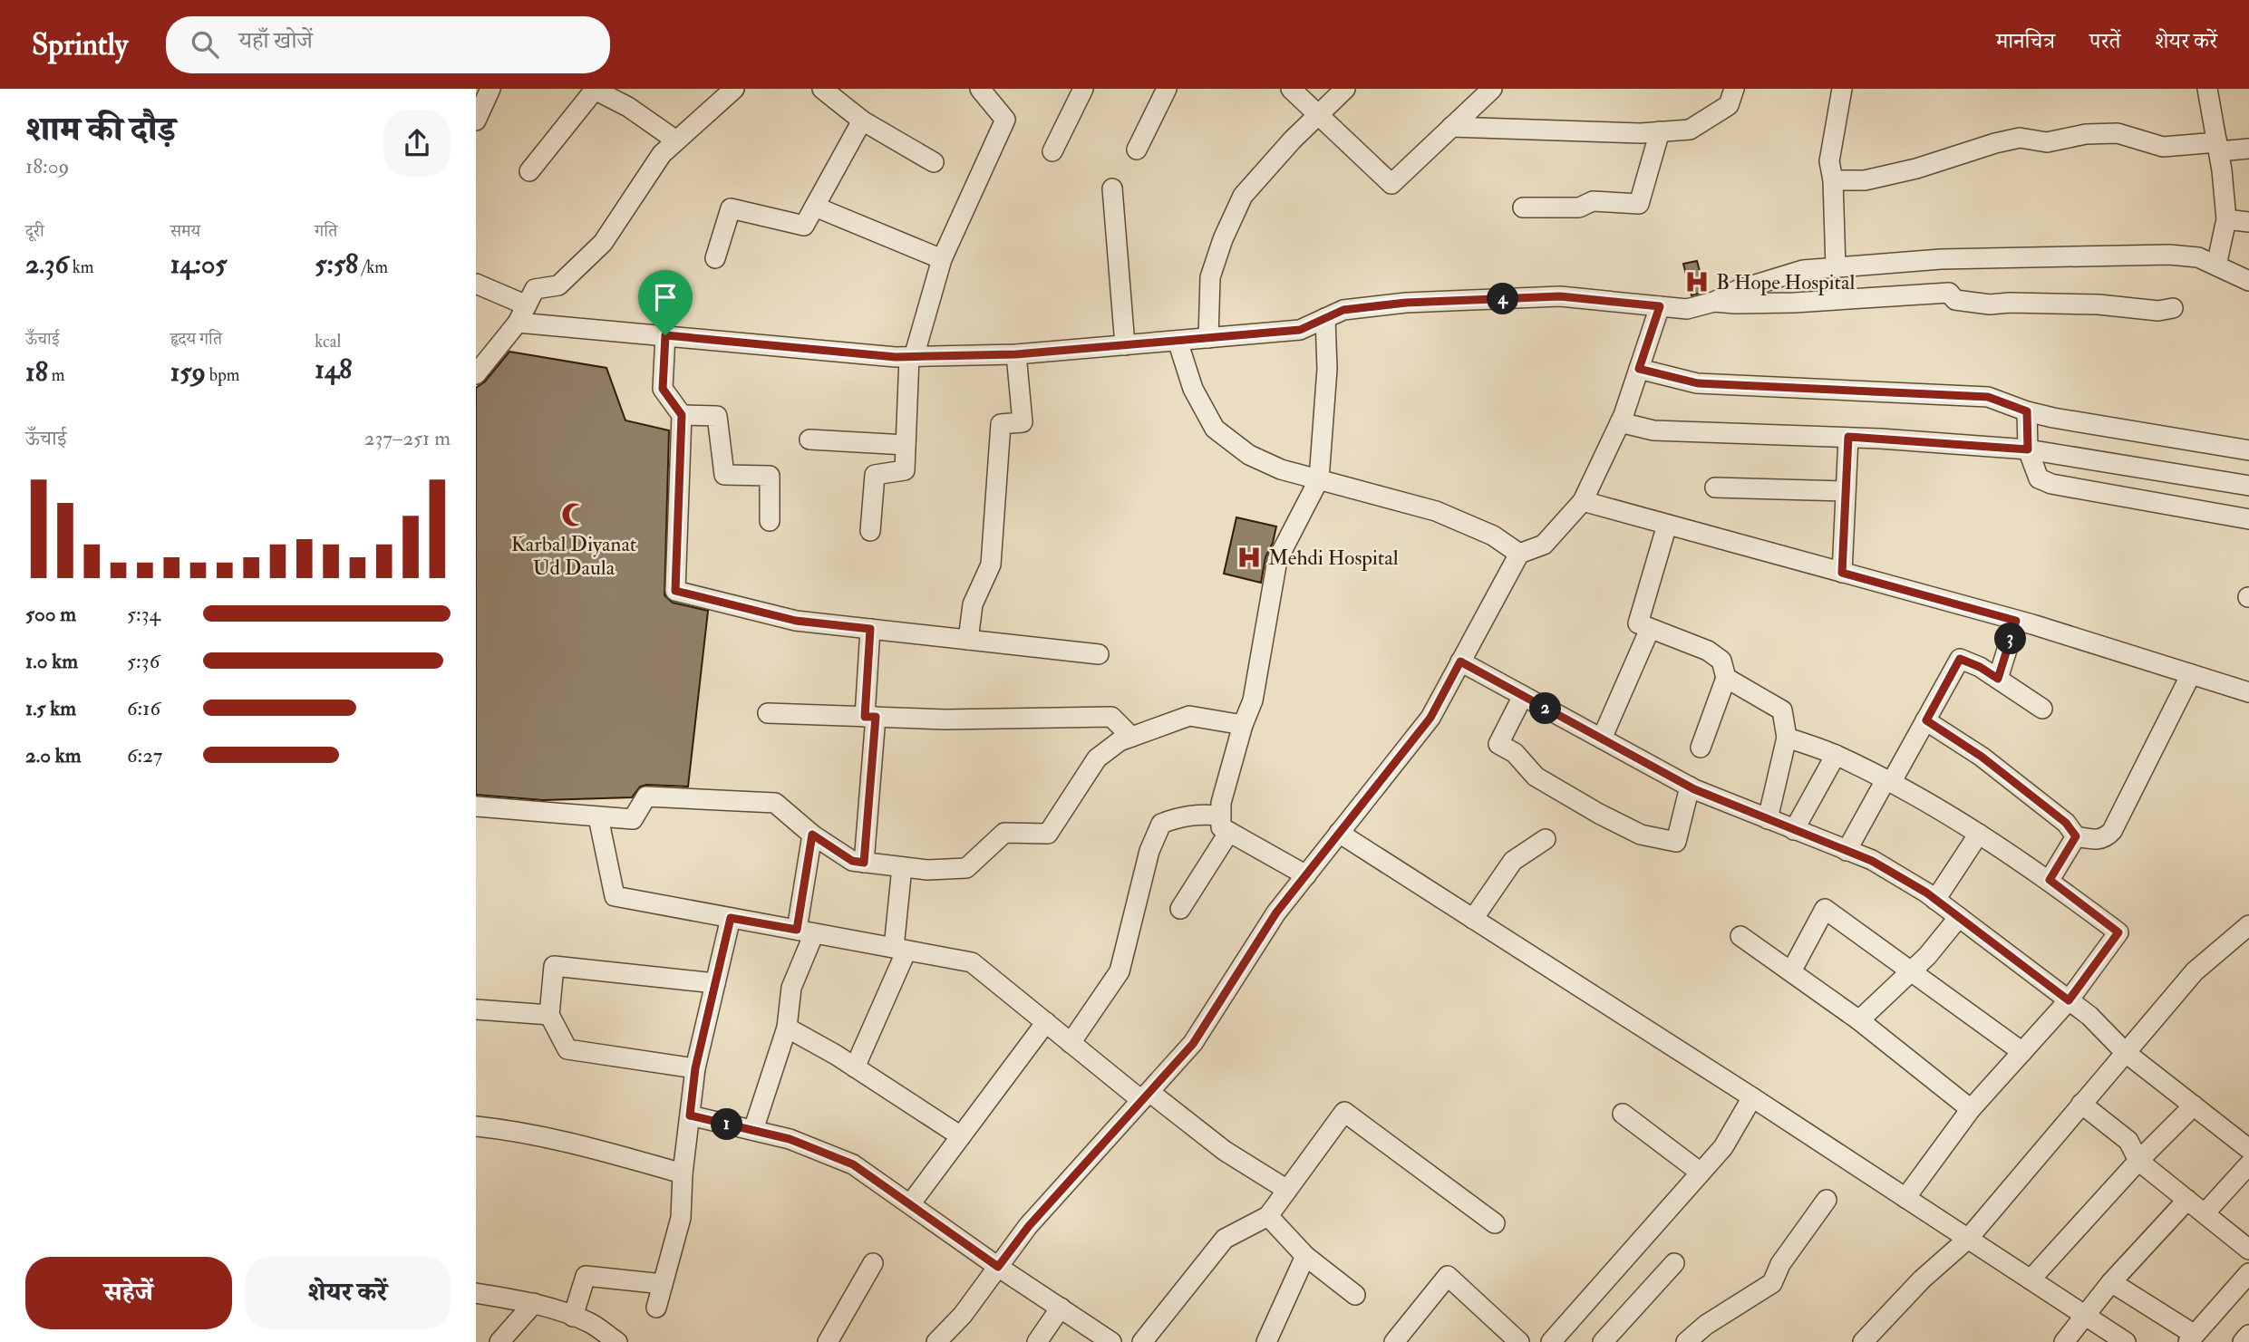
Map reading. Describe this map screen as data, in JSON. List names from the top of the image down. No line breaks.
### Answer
{"places":{"hospital":["B Hope Hospital","Mehdi Hospital"],"mosque":["Karbal Diyanat Ud Daula"]},"page":{"header":"Sprintly","search":"यहाँ खोजें","nav":["मानचित्र","परतें","शेयर करें"],"heading":["शाम की दौड़","18:09"],"stats":[["दूरी","2.36 km"],["समय","14:05"],["गति","5:58 /km"],["ऊँचाई","18 m"],["हृदय गति","159 bpm"],["kcal","148"]],"pins":["4","3","2","1"],"chart":["ऊँचाई","237–251 m"],"list":[{"name":"500 m","note":"5:34"},{"name":"1.0 km","note":"5:36"},{"name":"1.5 km","note":"6:16"},{"name":"2.0 km","note":"6:27"}],"buttons":["सहेजें","शेयर करें"]}}
